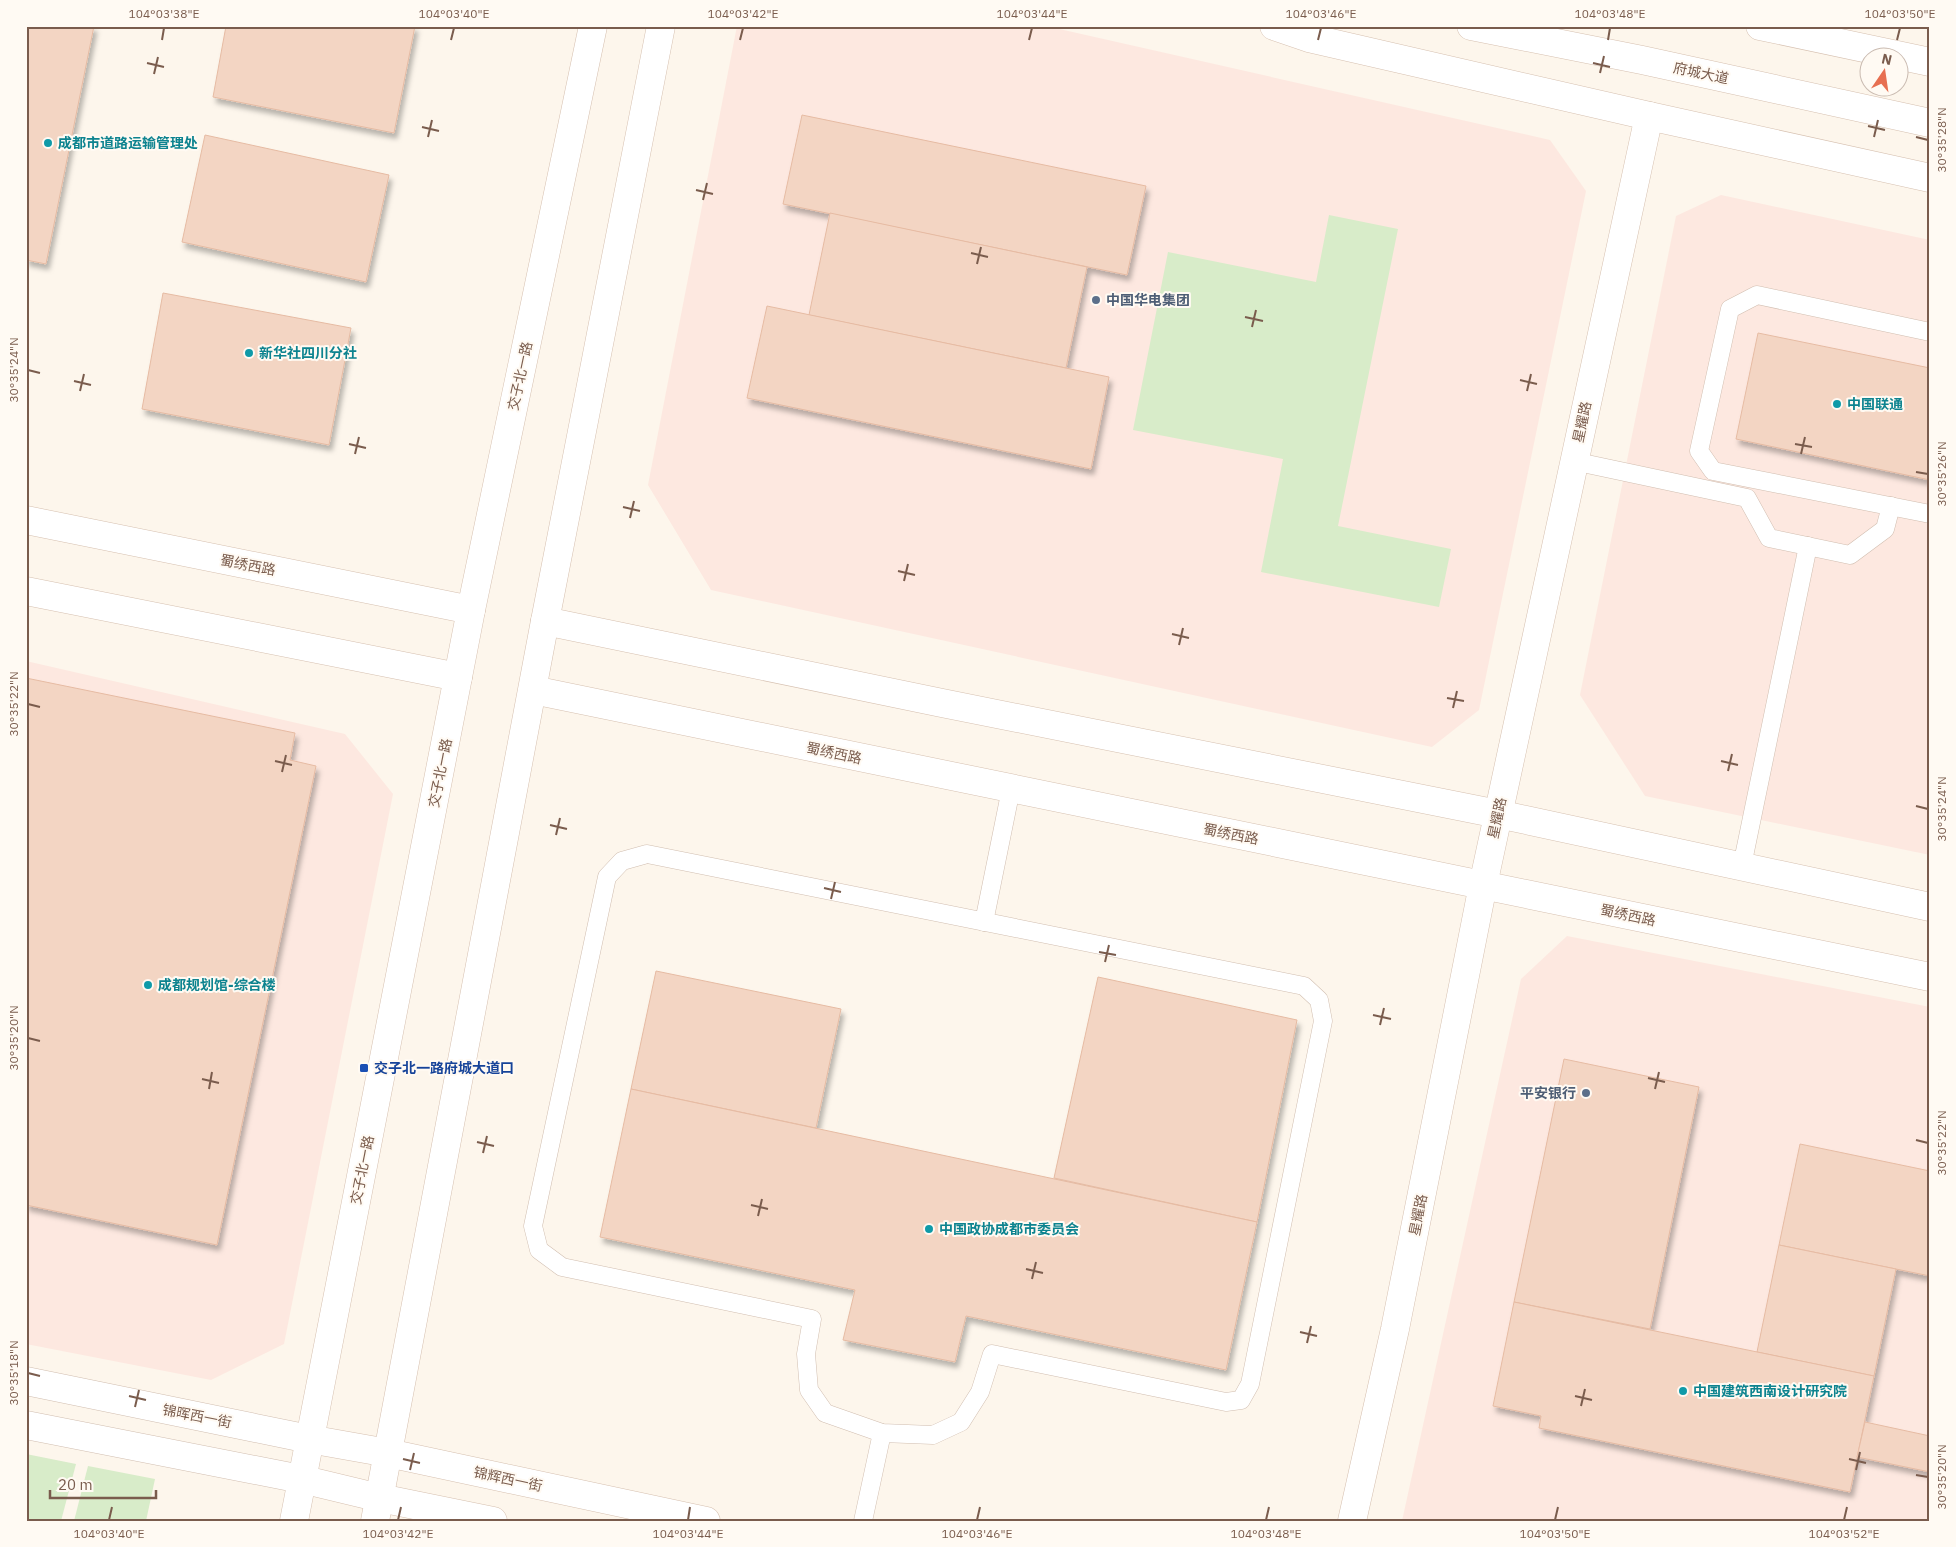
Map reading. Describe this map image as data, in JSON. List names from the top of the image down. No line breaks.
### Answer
{"streets":{"street":["府城大道","交子北一路","星耀路","蜀绣西路","锦晖西一街","锦辉西一街"]},"crossings":[["交子北一路","蜀绣西路"],["交子北一路","锦晖西一街"],["交子北一路","锦辉西一街"],["星耀路","蜀绣西路"],["锦晖西一街","锦辉西一街"]],"places":{"other":["成都市道路运输管理处","中国华电集团","新华社四川分社","中国联通","成都规划馆-综合楼","平安银行","中国政协成都市委员会","中国建筑西南设计研究院"],"transit":["交子北一路府城大道口"]},"scale_bar":"20 m","north":"top","coordinates":["104°03'38\"E","104°03'40\"E","104°03'42\"E","104°03'44\"E","104°03'46\"E","104°03'48\"E","104°03'50\"E","30°35'28\"N","30°35'24\"N","30°35'26\"N","30°35'22\"N","30°35'20\"N","30°35'18\"N","104°03'52\"E"]}
